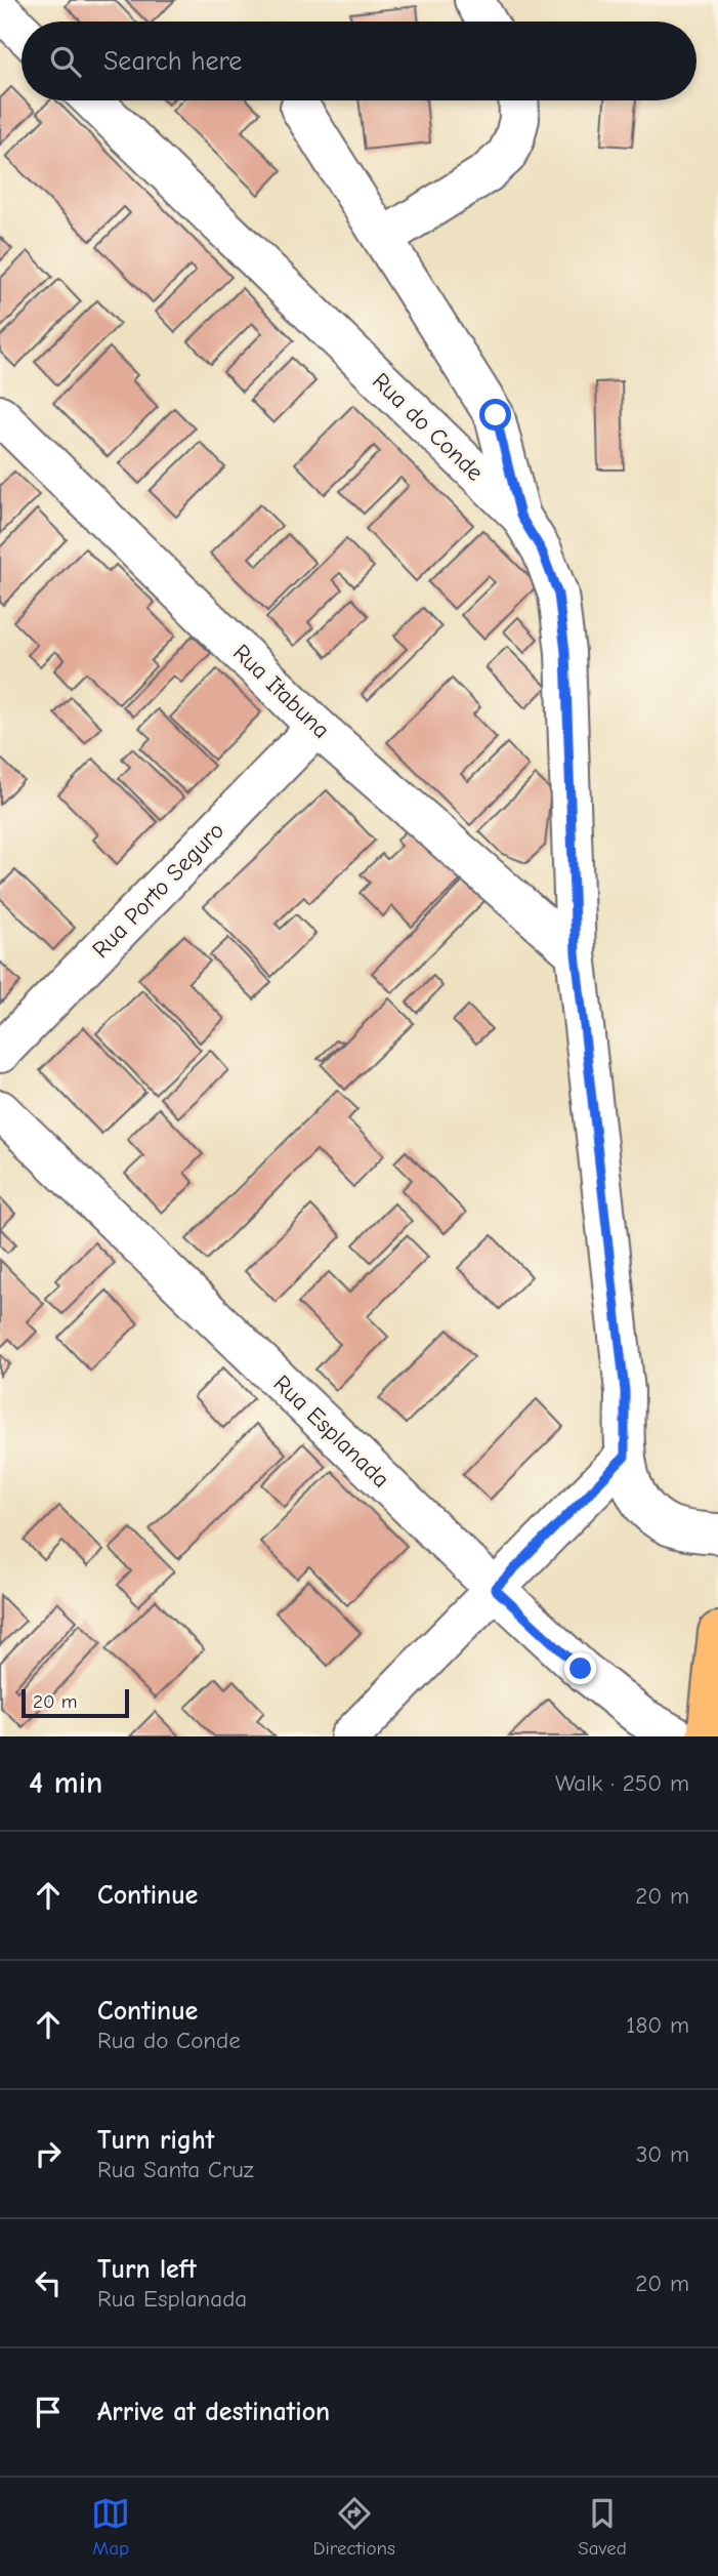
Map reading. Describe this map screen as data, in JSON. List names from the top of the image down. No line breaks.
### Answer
{"streets":{"street":["Rua do Conde","Rua Itabuna","Rua Porto Seguro","Rua Esplanada"]},"crossings":[["Rua do Conde","Rua Itabuna"],["Rua Itabuna","Rua Porto Seguro"]],"scale_bar":"20 m","page":{"search":"Search here","scale":"20 m","heading":["4 min","Walk · 250 m"],"list":[["Continue","20 m"],["Continue","Rua do Conde","180 m"],["Turn right","Rua Santa Cruz","30 m"],["Turn left","Rua Esplanada","20 m"],"Arrive at destination"],"nav":["Map","Directions","Saved"]}}
